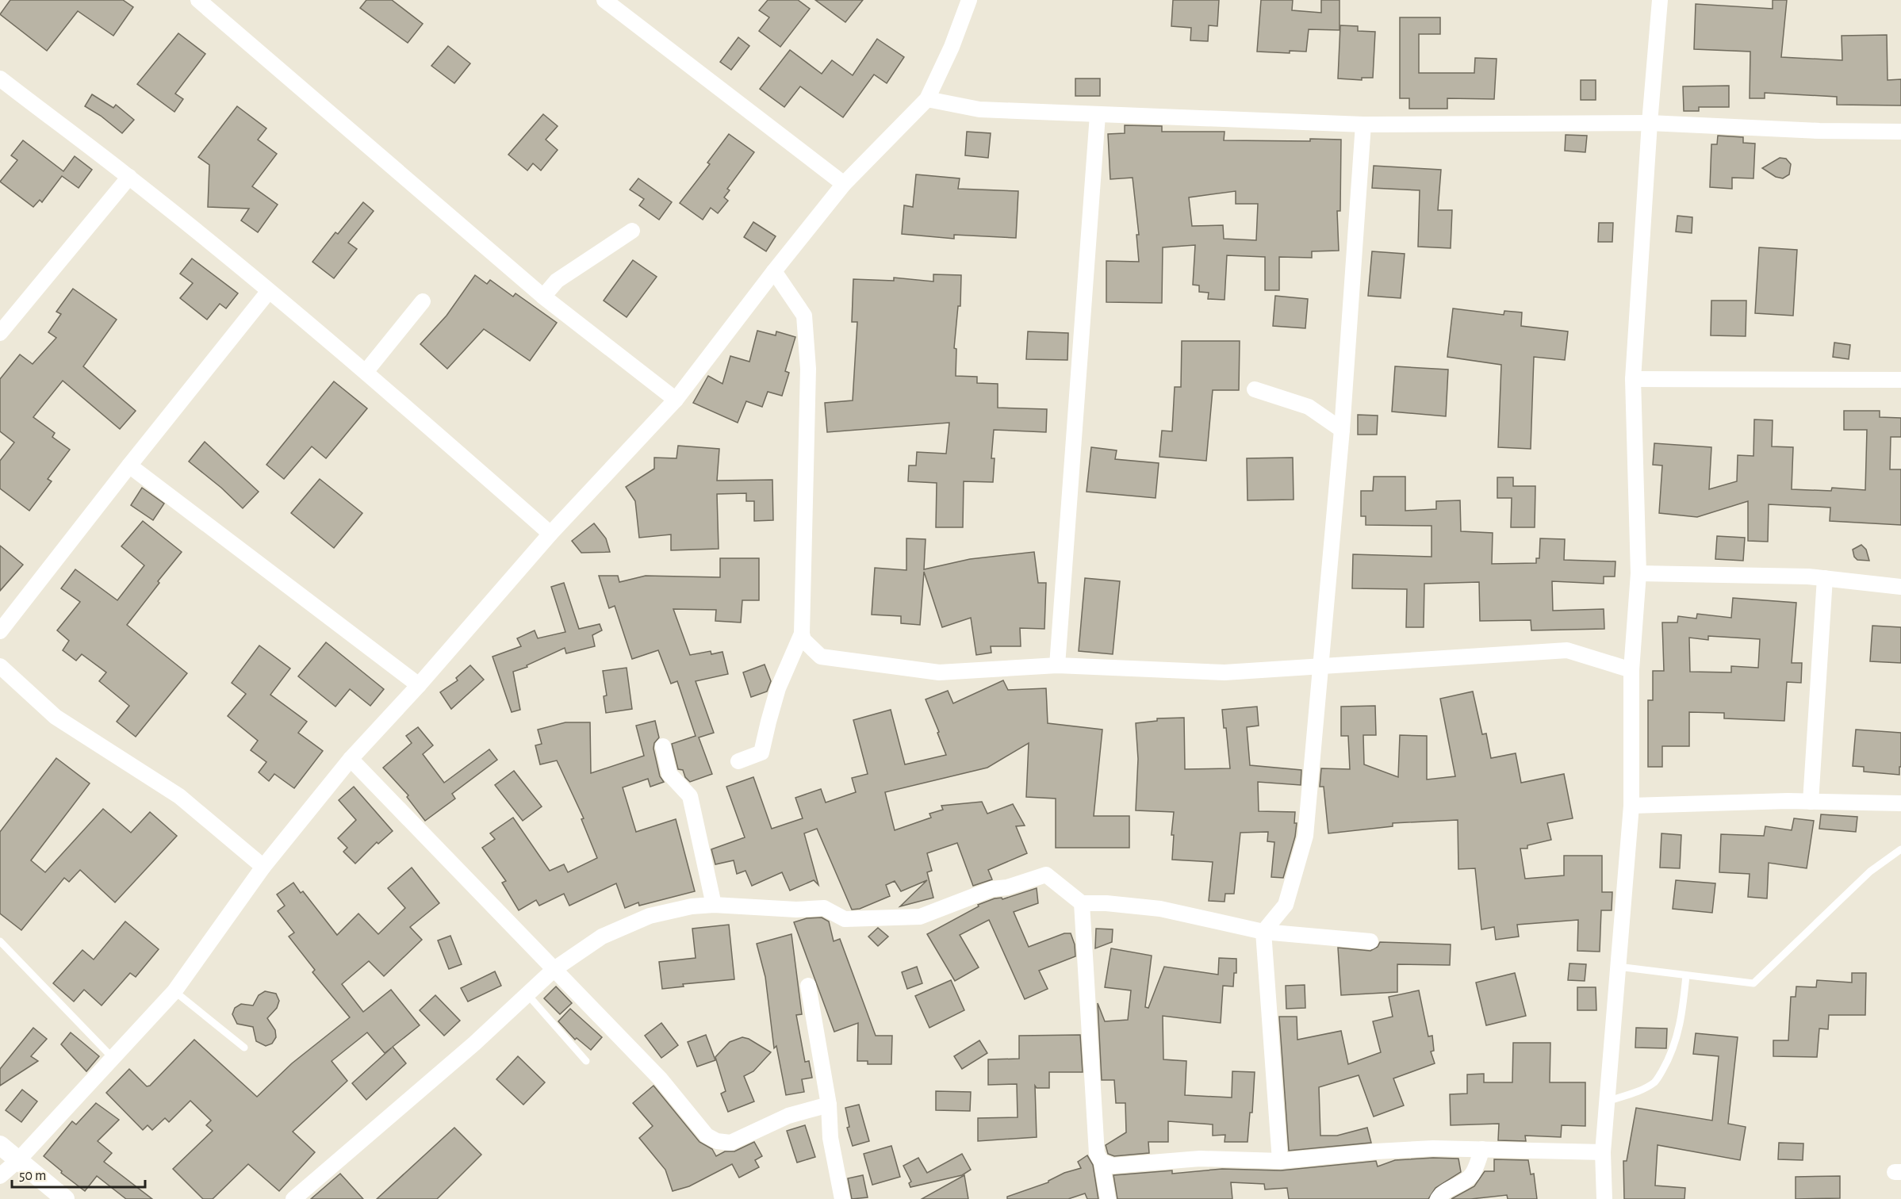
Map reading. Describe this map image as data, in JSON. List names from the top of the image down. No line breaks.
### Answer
{"scale_bar":"50 m"}
